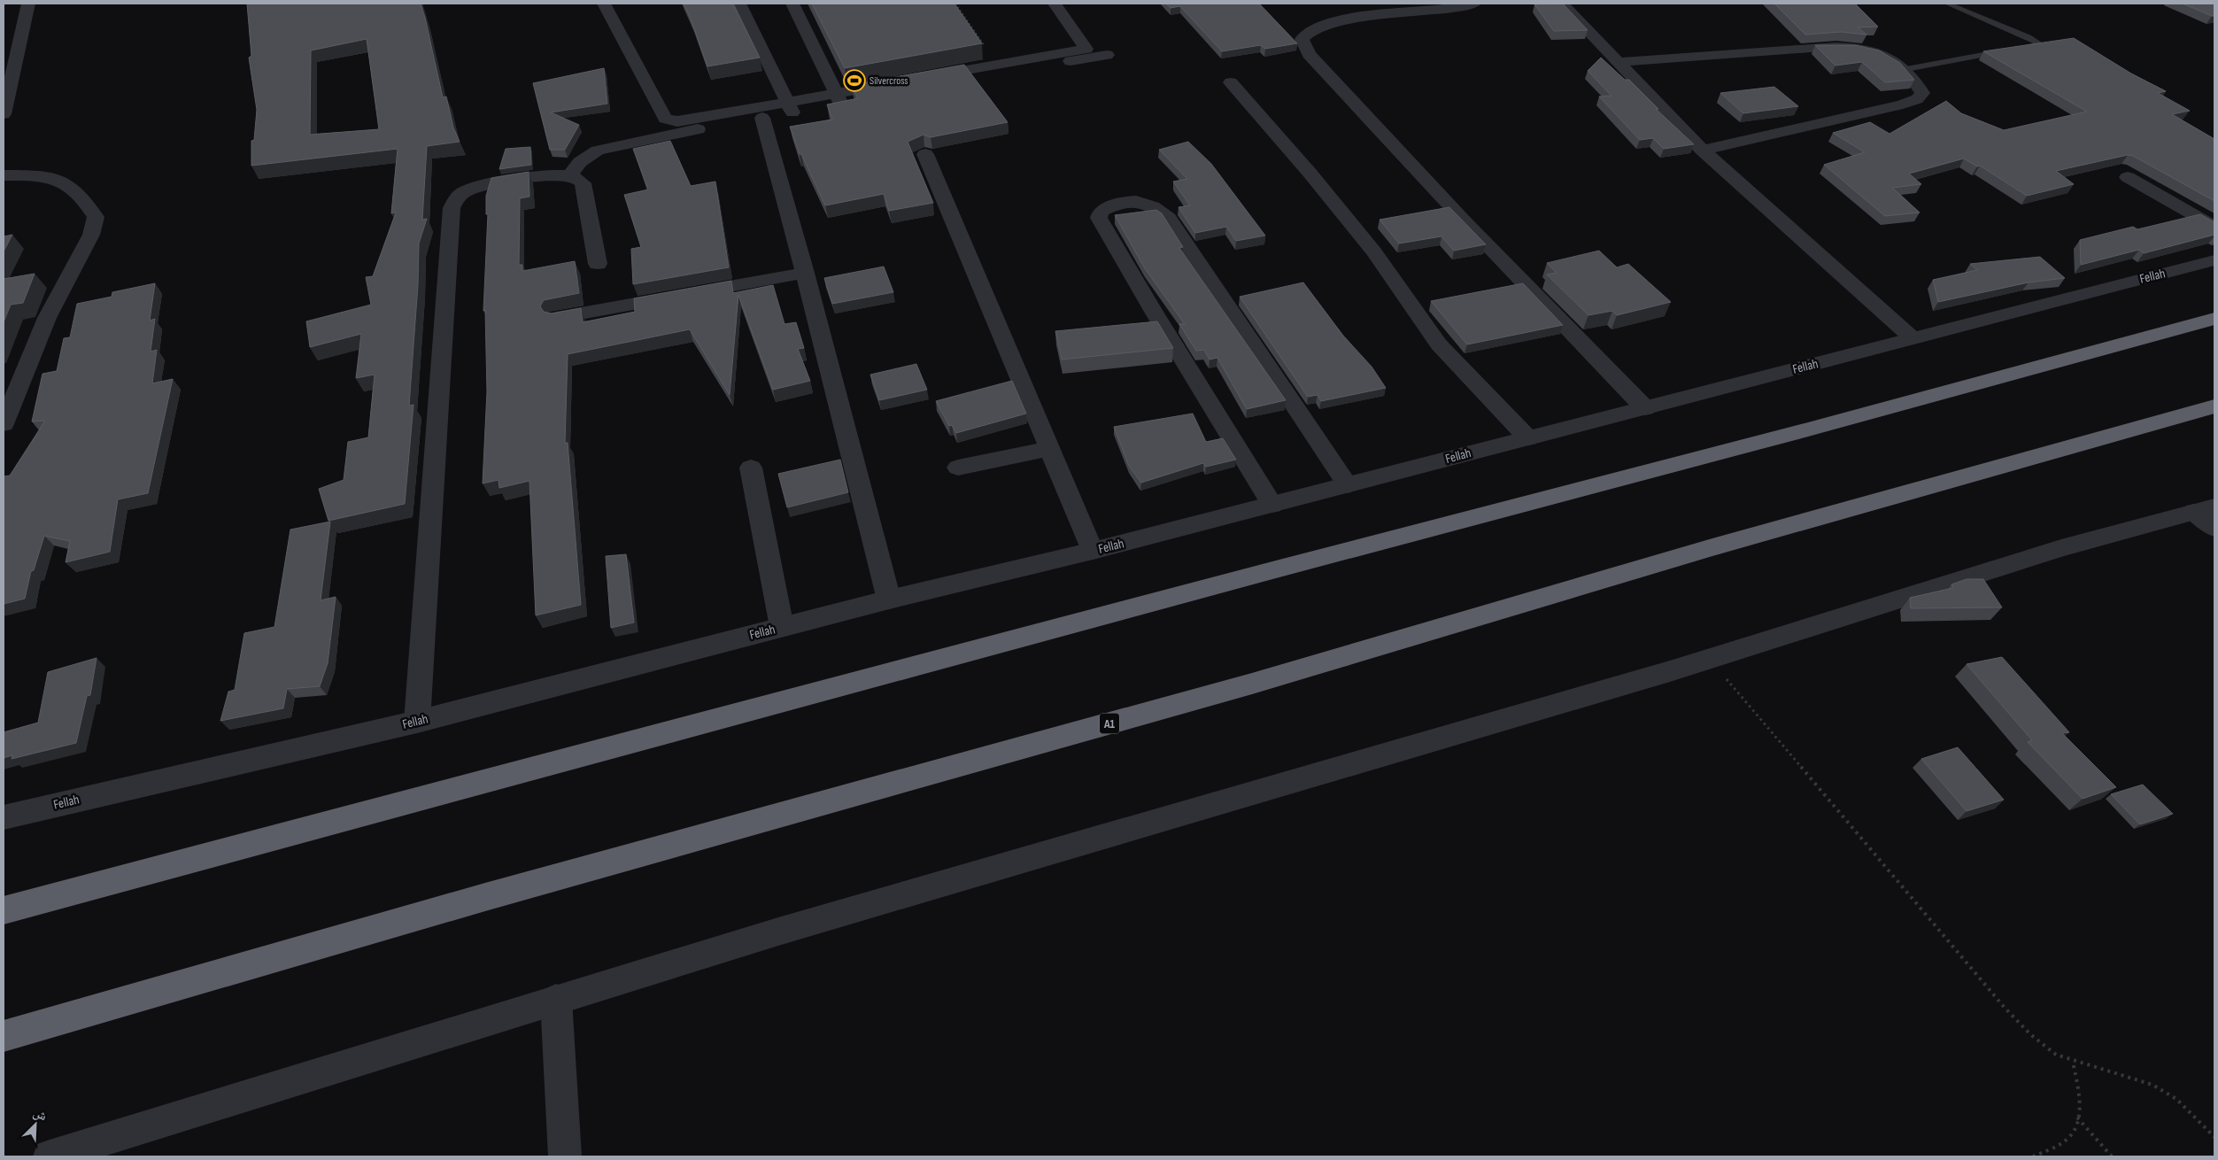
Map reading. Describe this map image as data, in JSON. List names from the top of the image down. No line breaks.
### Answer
{"streets":{"highway":["A1"],"street":["Fellah"]},"places":{"sports":["Silvercross"]},"north":"top right"}
